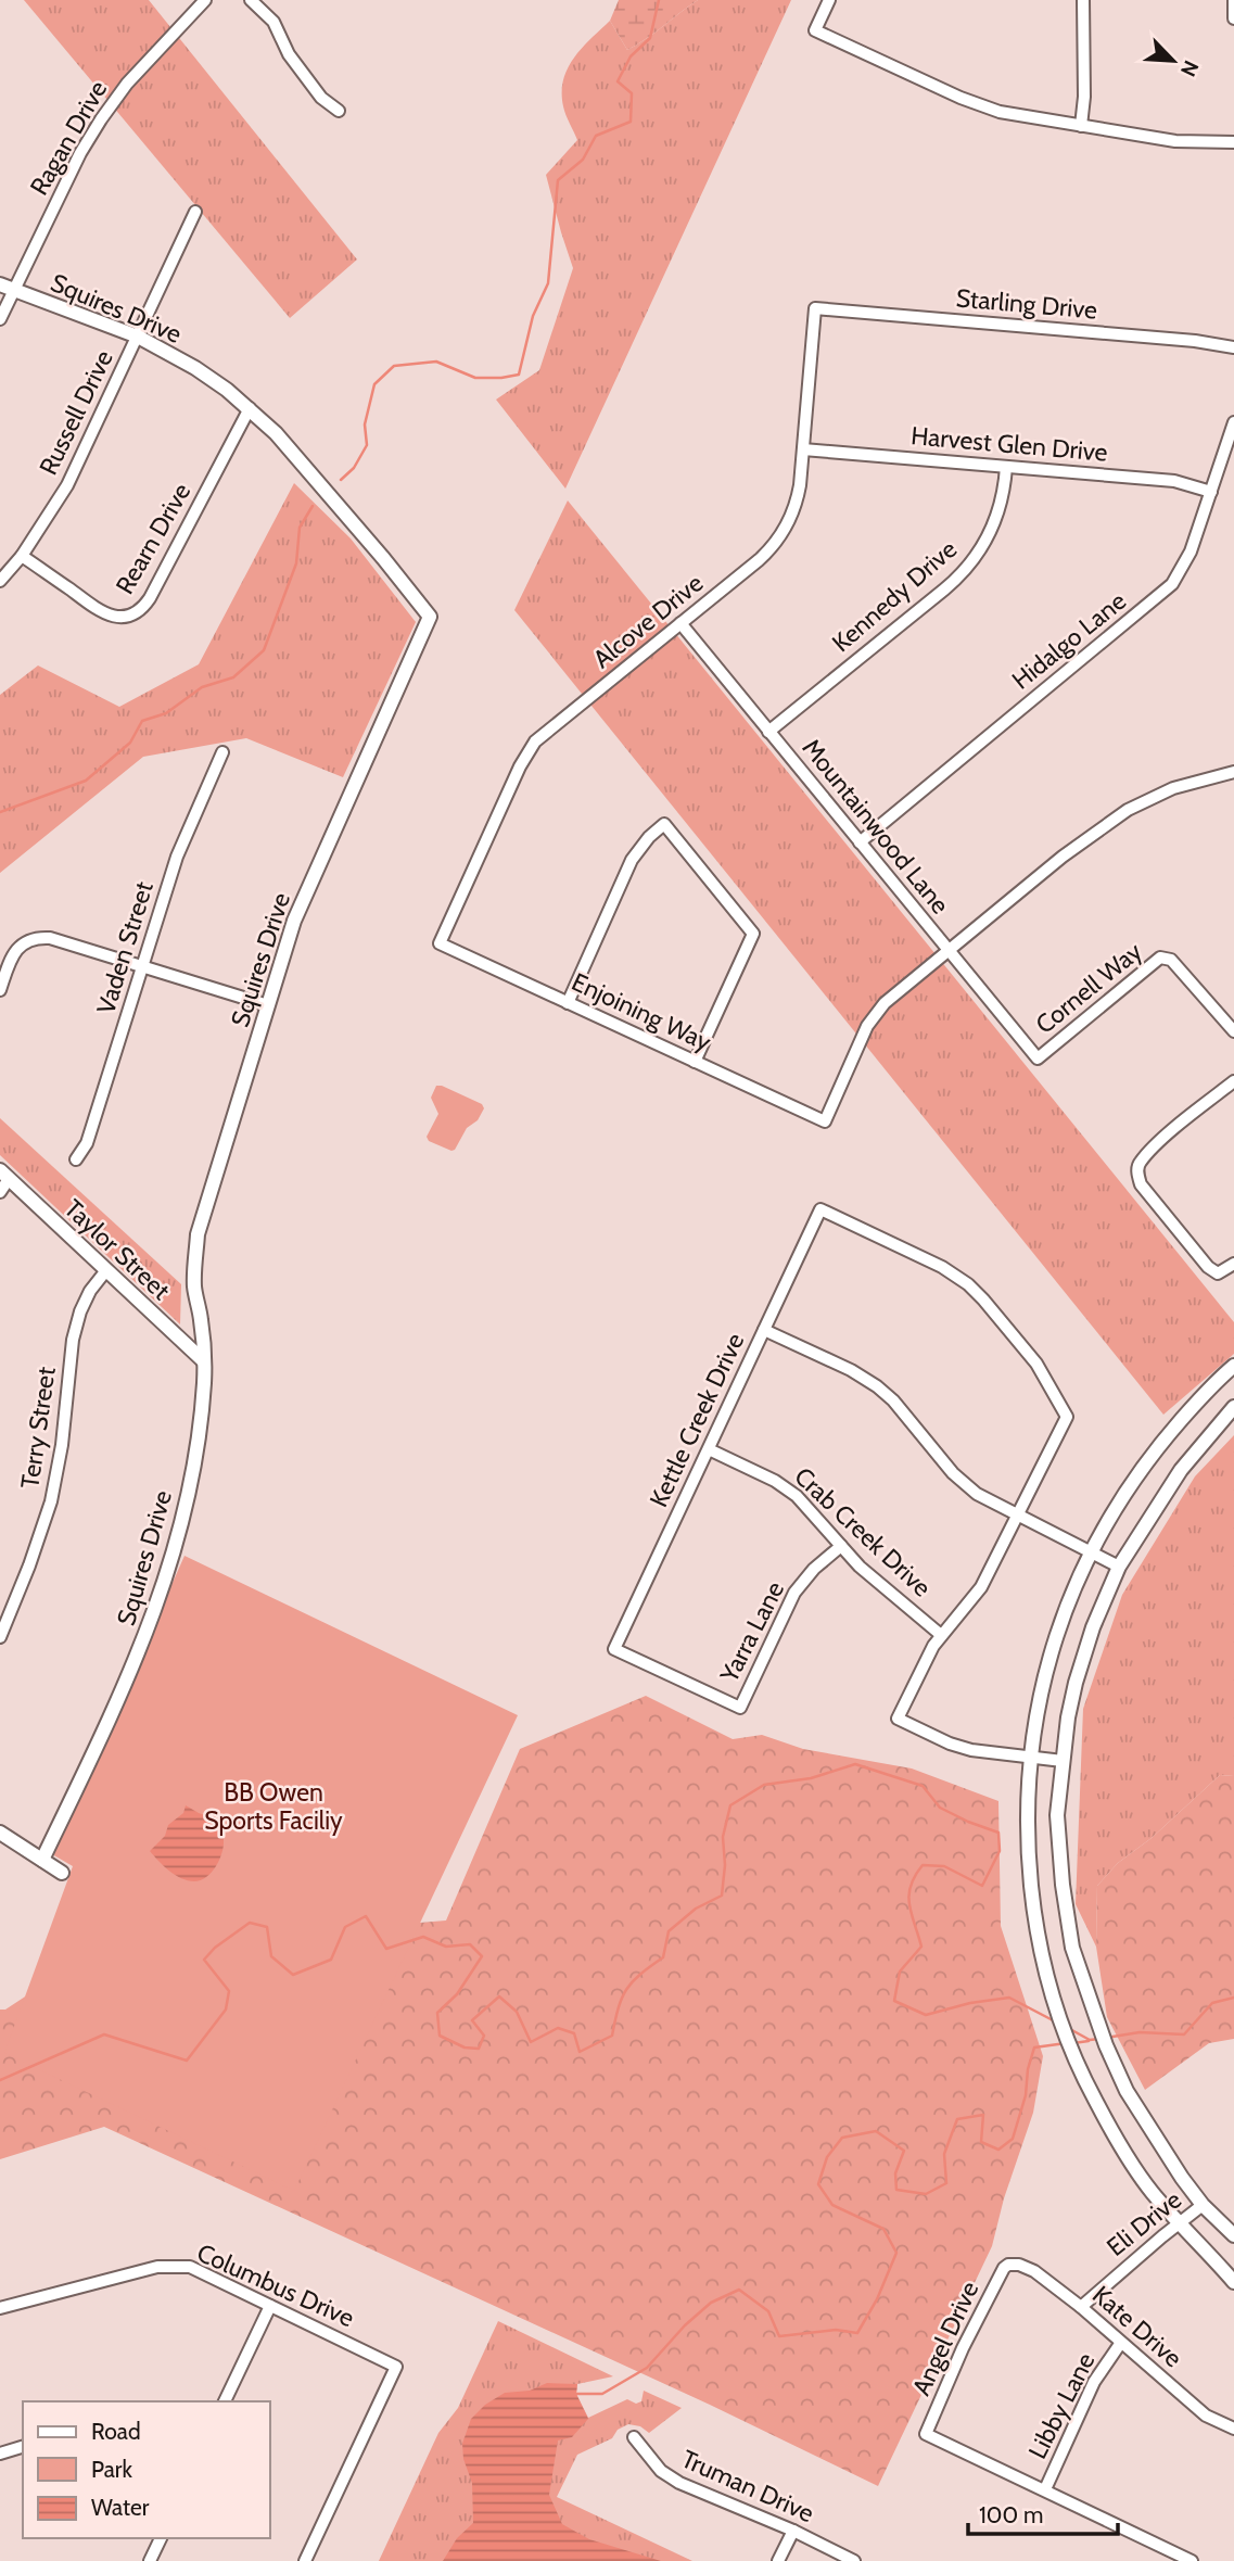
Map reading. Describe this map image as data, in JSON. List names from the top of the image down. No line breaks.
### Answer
{"streets":{"street":["Ragan Drive","Starling Drive","Squires Drive","Russell Drive","Harvest Glen Drive","Rearn Drive","Kennedy Drive","Alcove Drive","Hidalgo Lane","Mountainwood Lane","Vaden Street","Cornell Way","Enjoining Way","Taylor Street","Kettle Creek Drive","Terry Street","Crab Creek Drive","Yarra Lane","Eli Drive","Columbus Drive","Kate Drive","Angel Drive","Libby Lane","Truman Drive"]},"crossings":[["Ragan Drive","Squires Drive"],["Starling Drive","Alcove Drive"],["Squires Drive","Russell Drive"],["Squires Drive","Rearn Drive"],["Squires Drive","Taylor Street"],["Russell Drive","Rearn Drive"],["Harvest Glen Drive","Kennedy Drive"],["Harvest Glen Drive","Alcove Drive"],["Harvest Glen Drive","Hidalgo Lane"],["Kennedy Drive","Mountainwood Lane"],["Alcove Drive","Mountainwood Lane"],["Alcove Drive","Enjoining Way"],["Hidalgo Lane","Mountainwood Lane"],["Mountainwood Lane","Cornell Way"],["Mountainwood Lane","Enjoining Way"],["Taylor Street","Terry Street"],["Kettle Creek Drive","Crab Creek Drive"],["Kettle Creek Drive","Yarra Lane"],["Crab Creek Drive","Yarra Lane"],["Eli Drive","Kate Drive"],["Kate Drive","Angel Drive"],["Kate Drive","Libby Lane"],["Angel Drive","Libby Lane"]],"parks":["BB Owen Sports Faciliy"],"legend":["Road","Park","Water"],"scale_bar":"100 m","north":"bottom right"}
